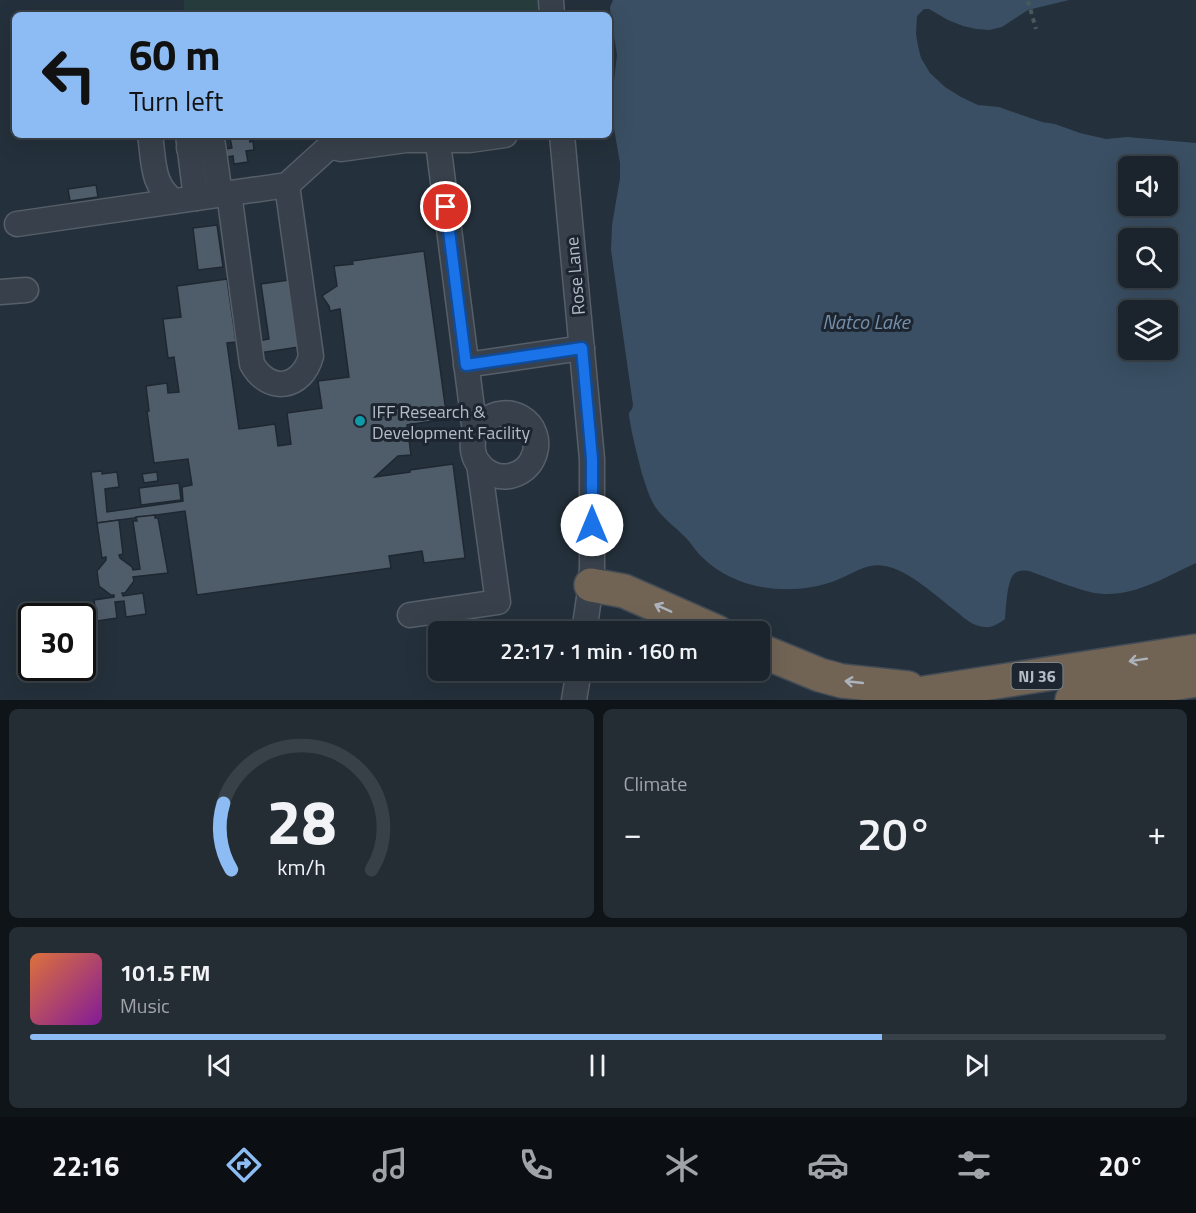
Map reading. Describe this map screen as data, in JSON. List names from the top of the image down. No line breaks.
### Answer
{"streets":{"highway":["NJ 36"],"street":["Rose Lane"]},"water":["Natco Lake"],"places":["IFF Research & Development Facility"],"page":{"turn":["60 m","Turn left"],"limit":"30","trip":"22:17 · 1 min · 160 m","tile":"Climate","heat":["−","20°","+"],"song":["101.5 FM","Music"],"tabs":["22:16","20°"],"gauge":["28","km/h"]}}
